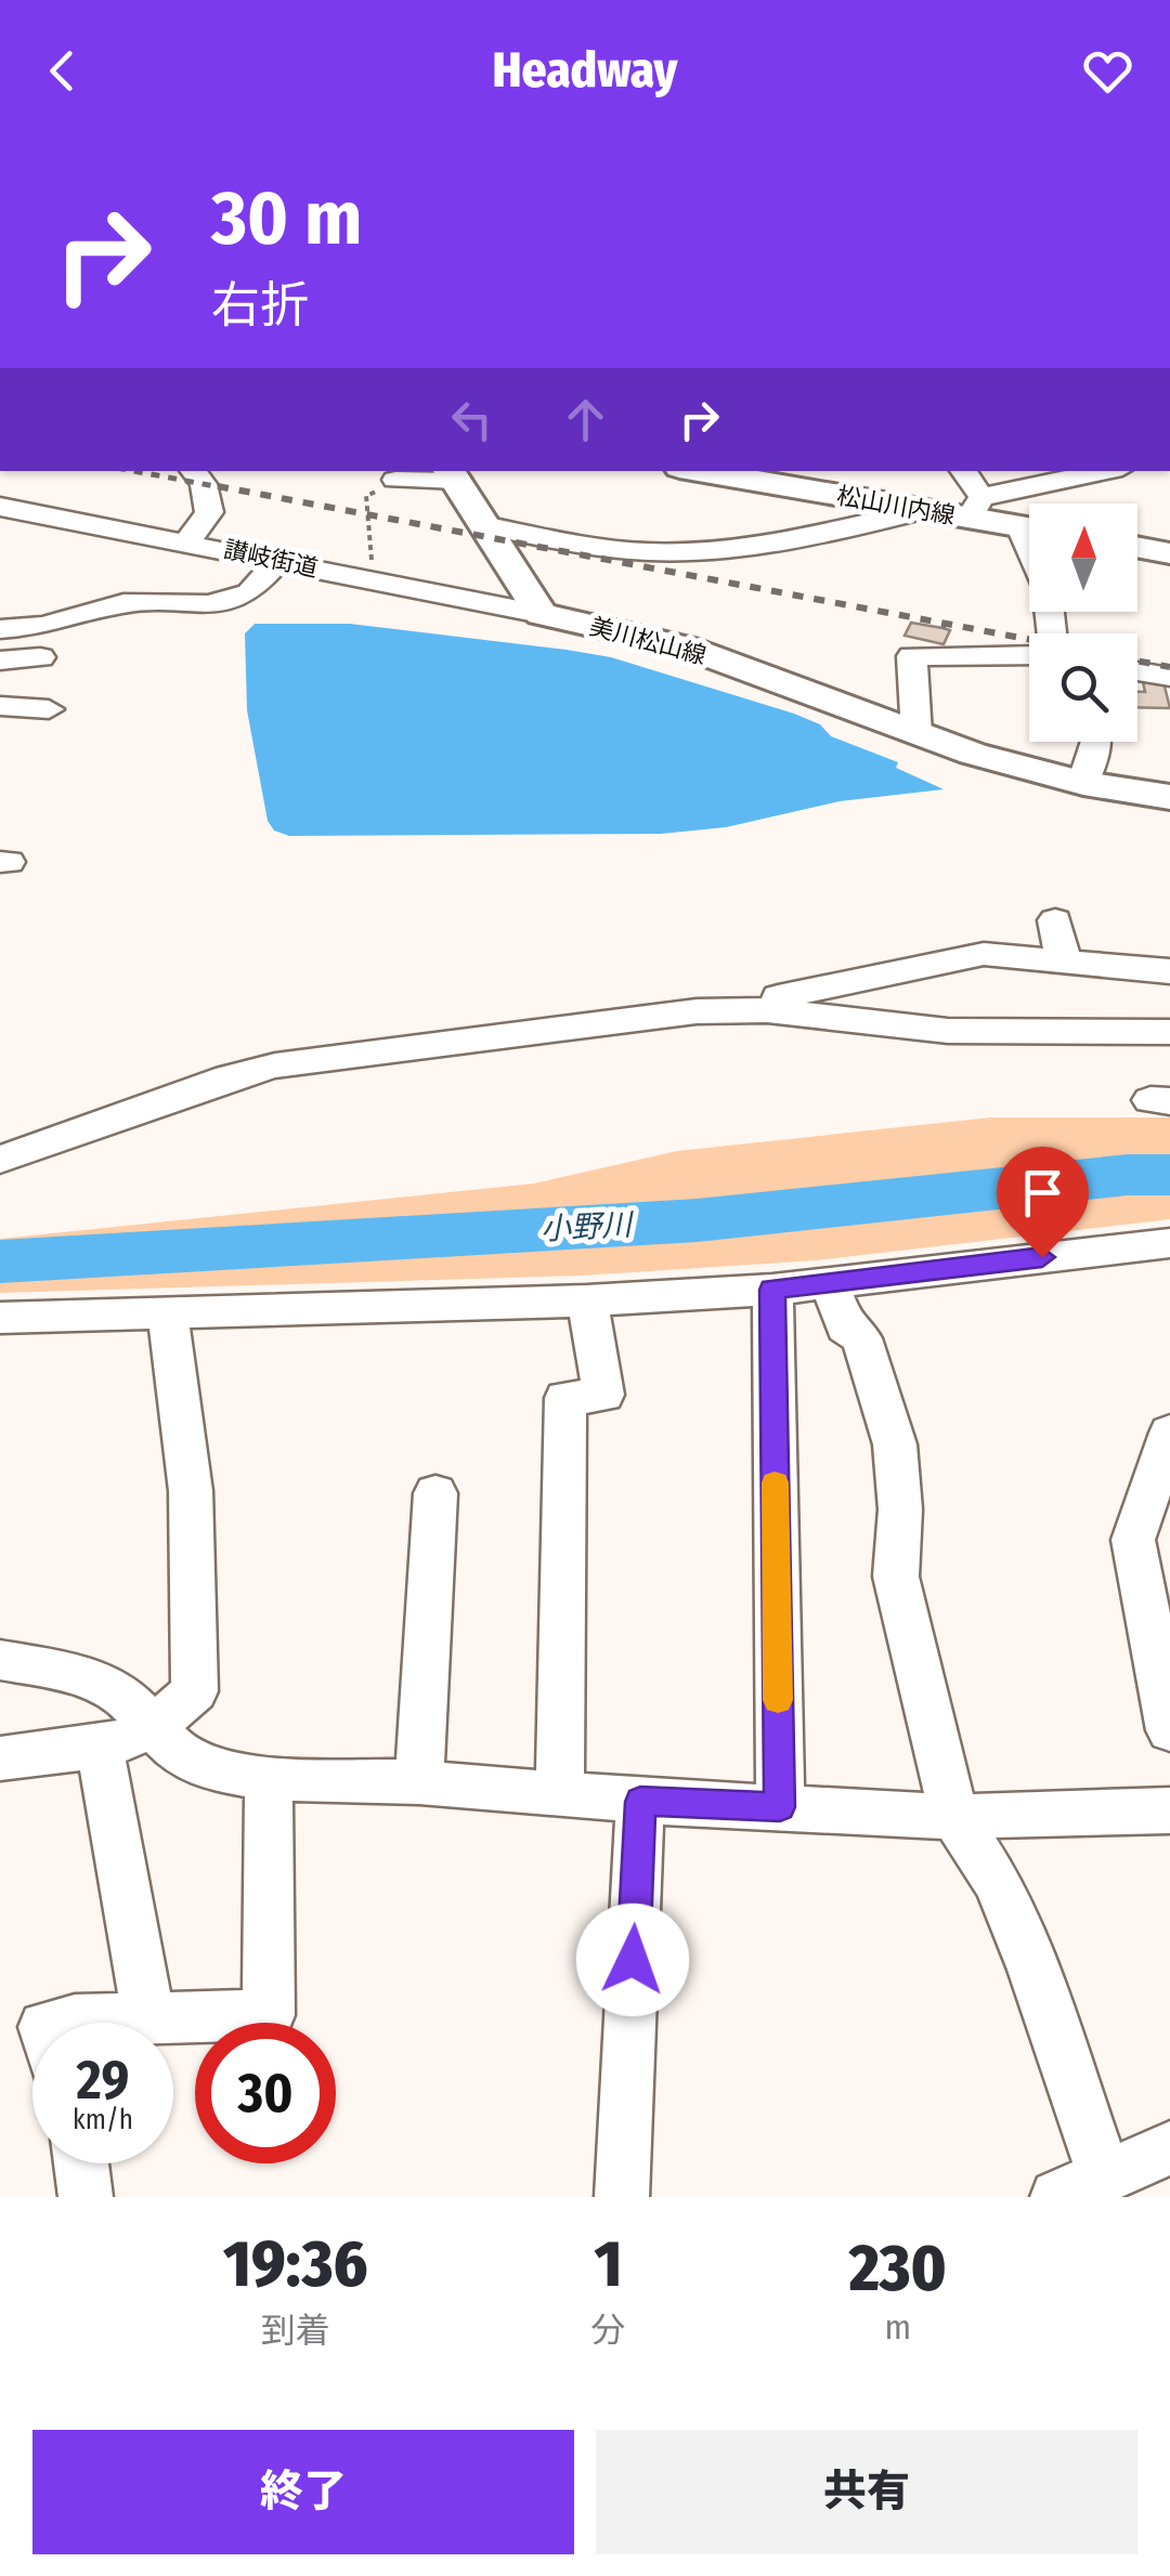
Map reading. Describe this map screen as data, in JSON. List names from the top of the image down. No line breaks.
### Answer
{"streets":{"main road":["松山川内線","美川松山線"],"street":["讃岐街道"]},"crossings":[["讃岐街道","美川松山線"]],"water":["小野川"],"north":"top","page":{"header":"Headway","turn":["30 m","右折"],"speed":"29 km/h","limit":"30","eta":["19:36","到着","1","分","230","m"],"buttons":["終了","共有"]}}
